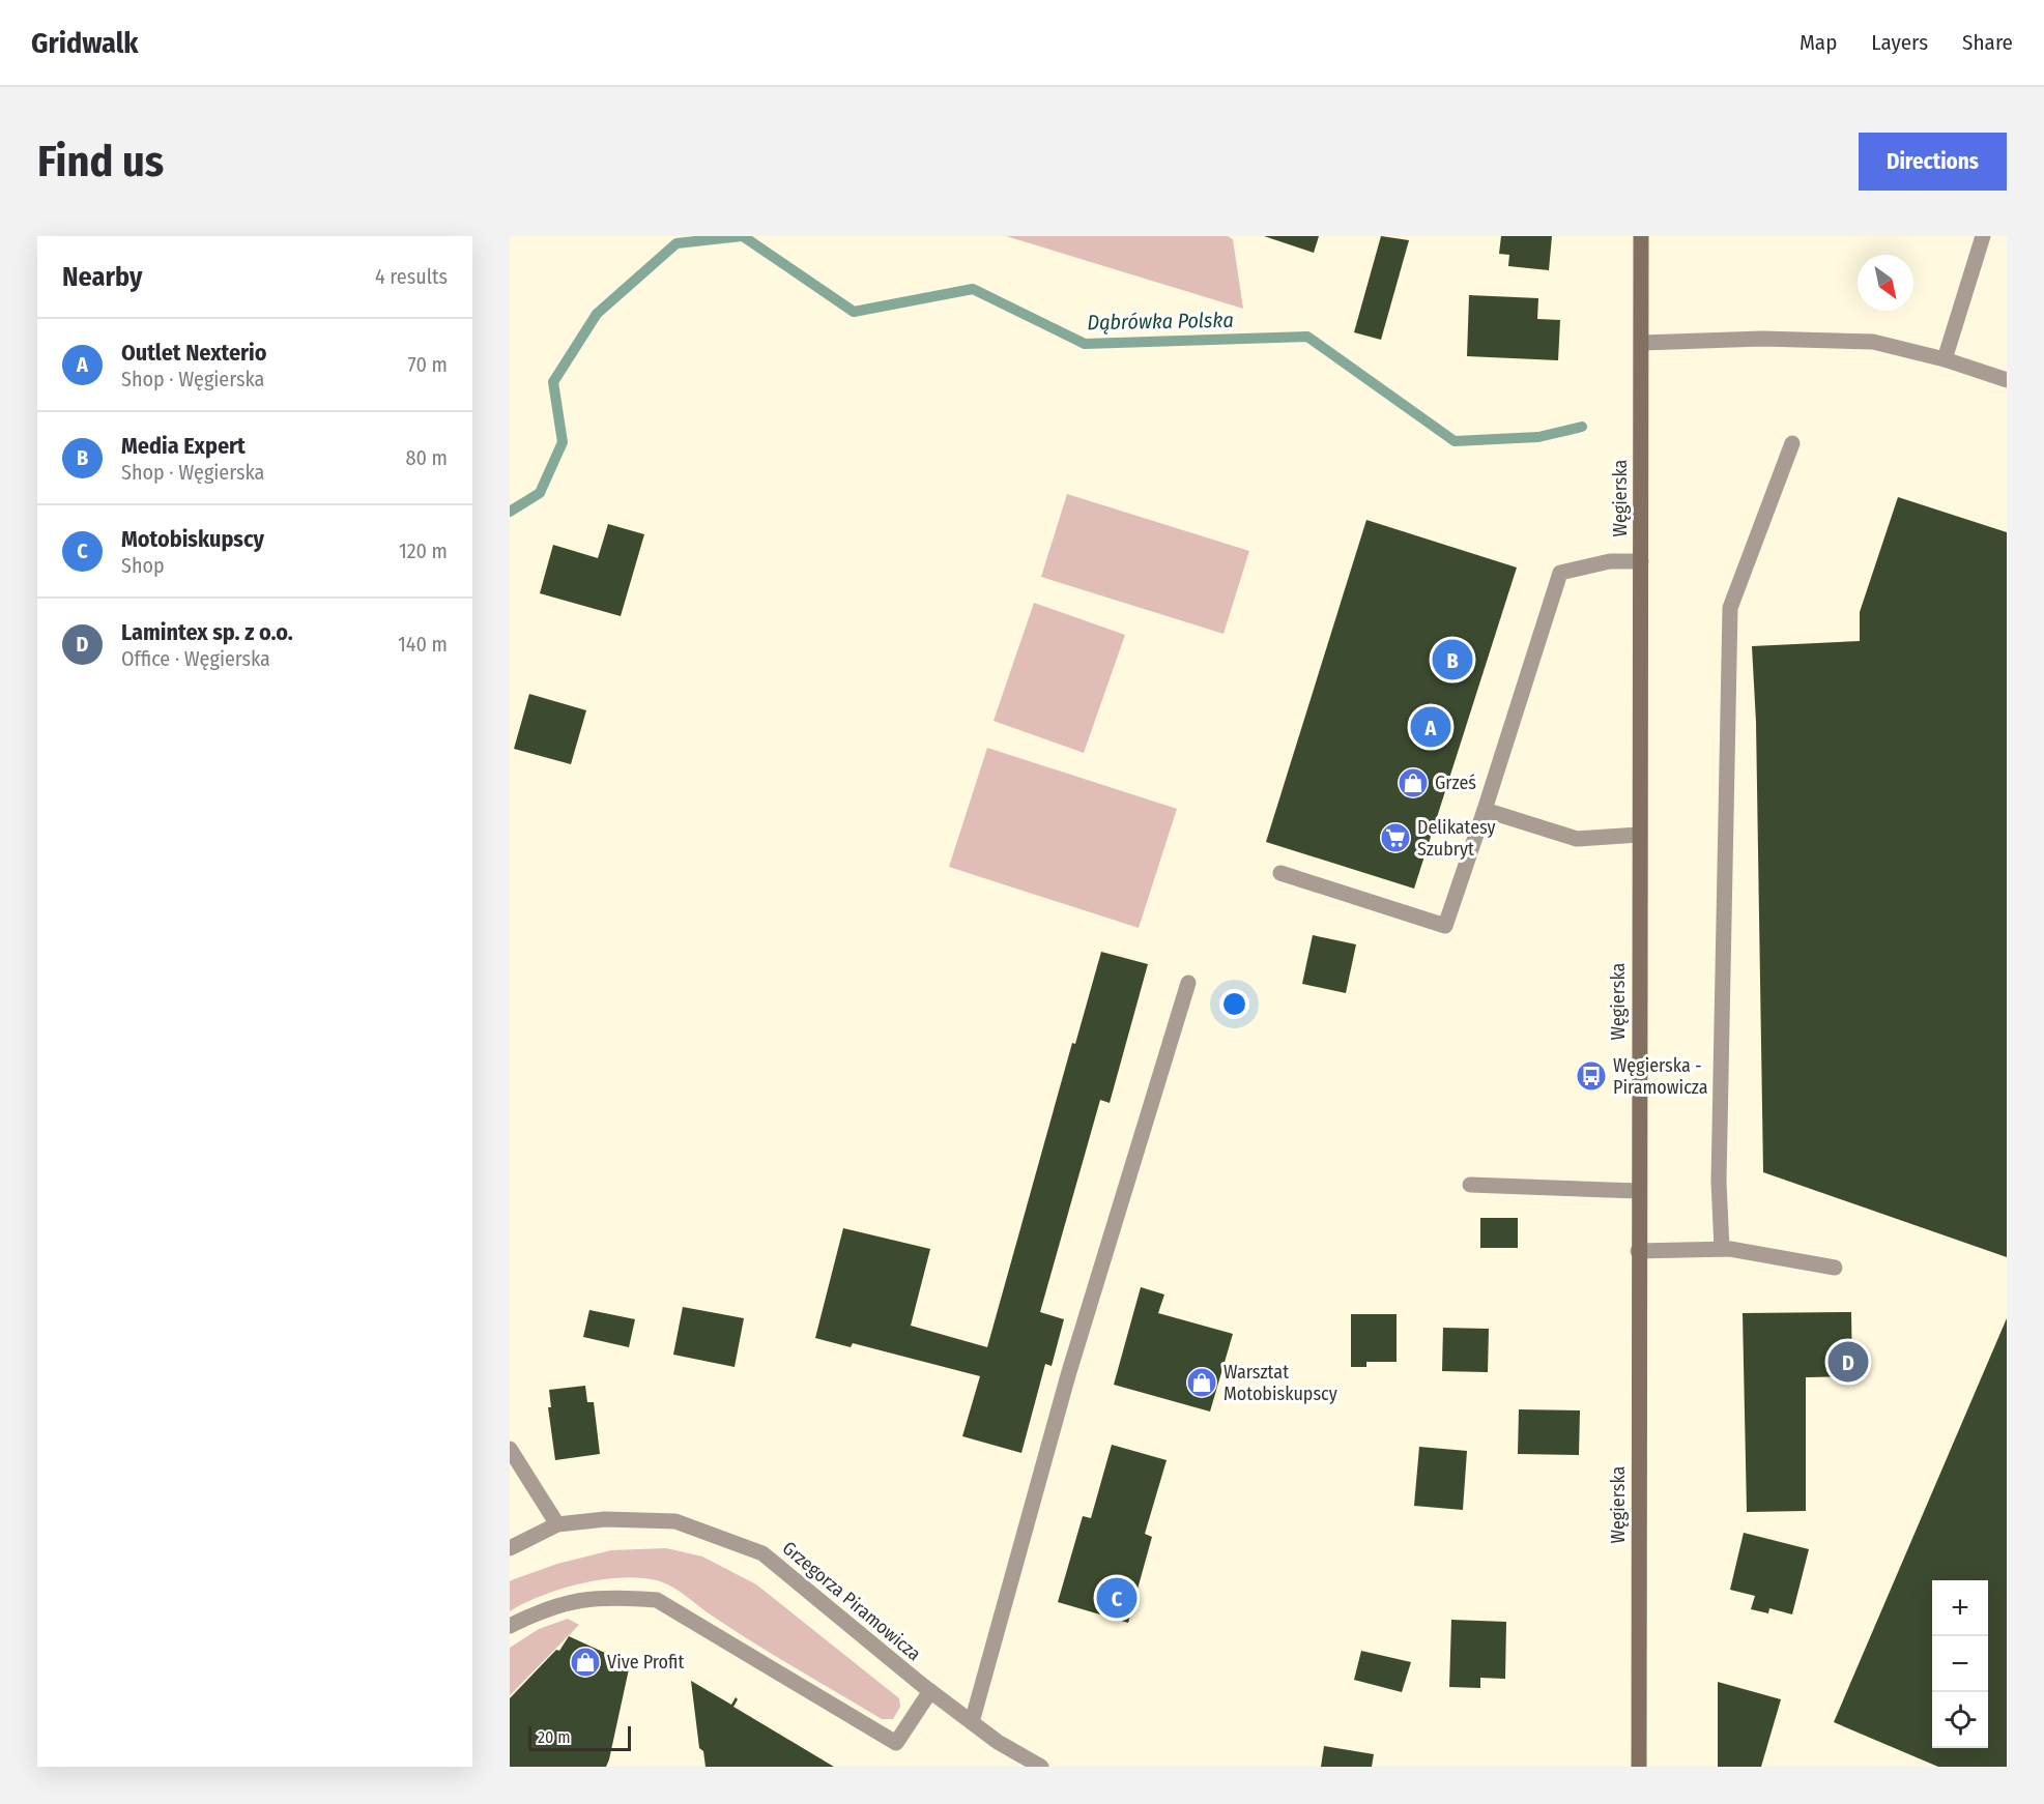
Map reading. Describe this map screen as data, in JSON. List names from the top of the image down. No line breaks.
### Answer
{"streets":{"main road":["Węgierska"],"street":["Grzegorza Piramowicza"]},"water":["Dąbrówka Polska"],"places":{"shop":["Grześ","Warsztat Motobiskupscy","Vive Profit"],"supermarket":["Delikatesy Szubryt"],"bus stop":["Węgierska - Piramowicza"]},"scale_bar":"20 m","north":"bottom right","page":{"header":"Gridwalk","nav":["Map","Layers","Share"],"buttons":"Directions","title":"Find us","heading":["Nearby","4 results"],"list":[{"mark":"A","name":"Outlet Nexterio","note":"Shop · Węgierska","value":"70 m"},{"mark":"B","name":"Media Expert","note":"Shop · Węgierska","value":"80 m"},{"mark":"C","name":"Motobiskupscy","note":"Shop","value":"120 m"},{"mark":"D","name":"Lamintex sp. z o.o.","note":"Office · Węgierska","value":"140 m"}],"pins":["B","A","D","C"],"map_buttons":["+","−"],"scale":"20 m"}}
